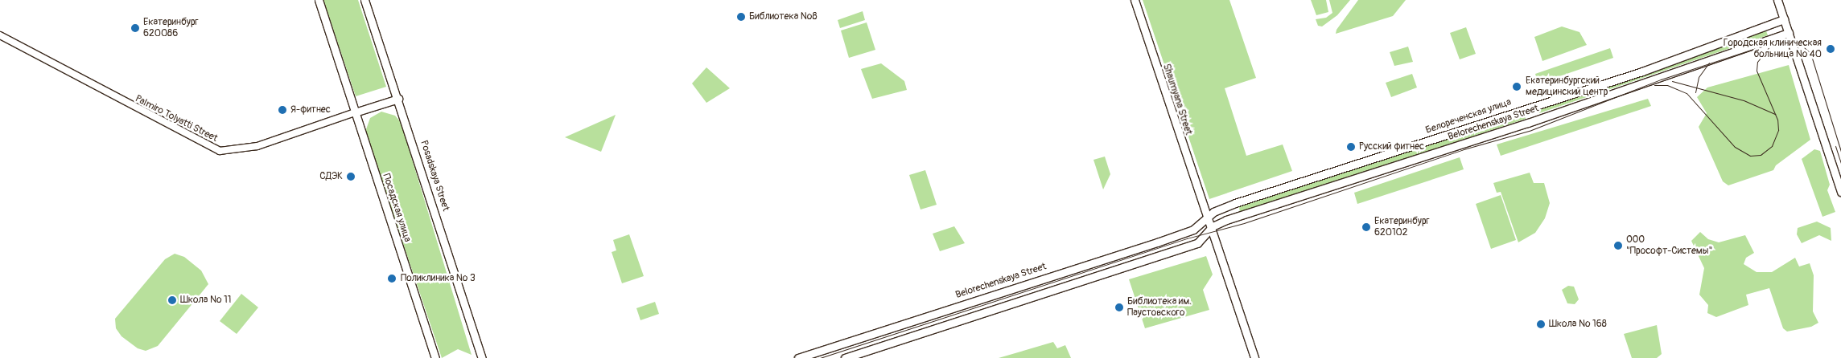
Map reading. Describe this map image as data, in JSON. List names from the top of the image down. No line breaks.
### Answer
{"streets":{"street":["Белореченская улица","Palmiro Tolyatti Street","Belorechenskaya Street","Posadskaya Street","Посадская улица"]},"crossings":[["Белореченская улица","Belorechenskaya Street"],["Palmiro Tolyatti Street","Посадская улица"]],"places":["Библиотека №8","Екатеринбург 620086","Городская клиническая больница № 40","Екатеринбургский медицинский центр","Я-фитнес","Русский фитнес","СДЭК","Екатеринбург 620102","ООО \"Прософт-Системы\"","Поликлиника № 3","Школа № 11","Библиотека им. Паустовского","Школа № 168"]}
